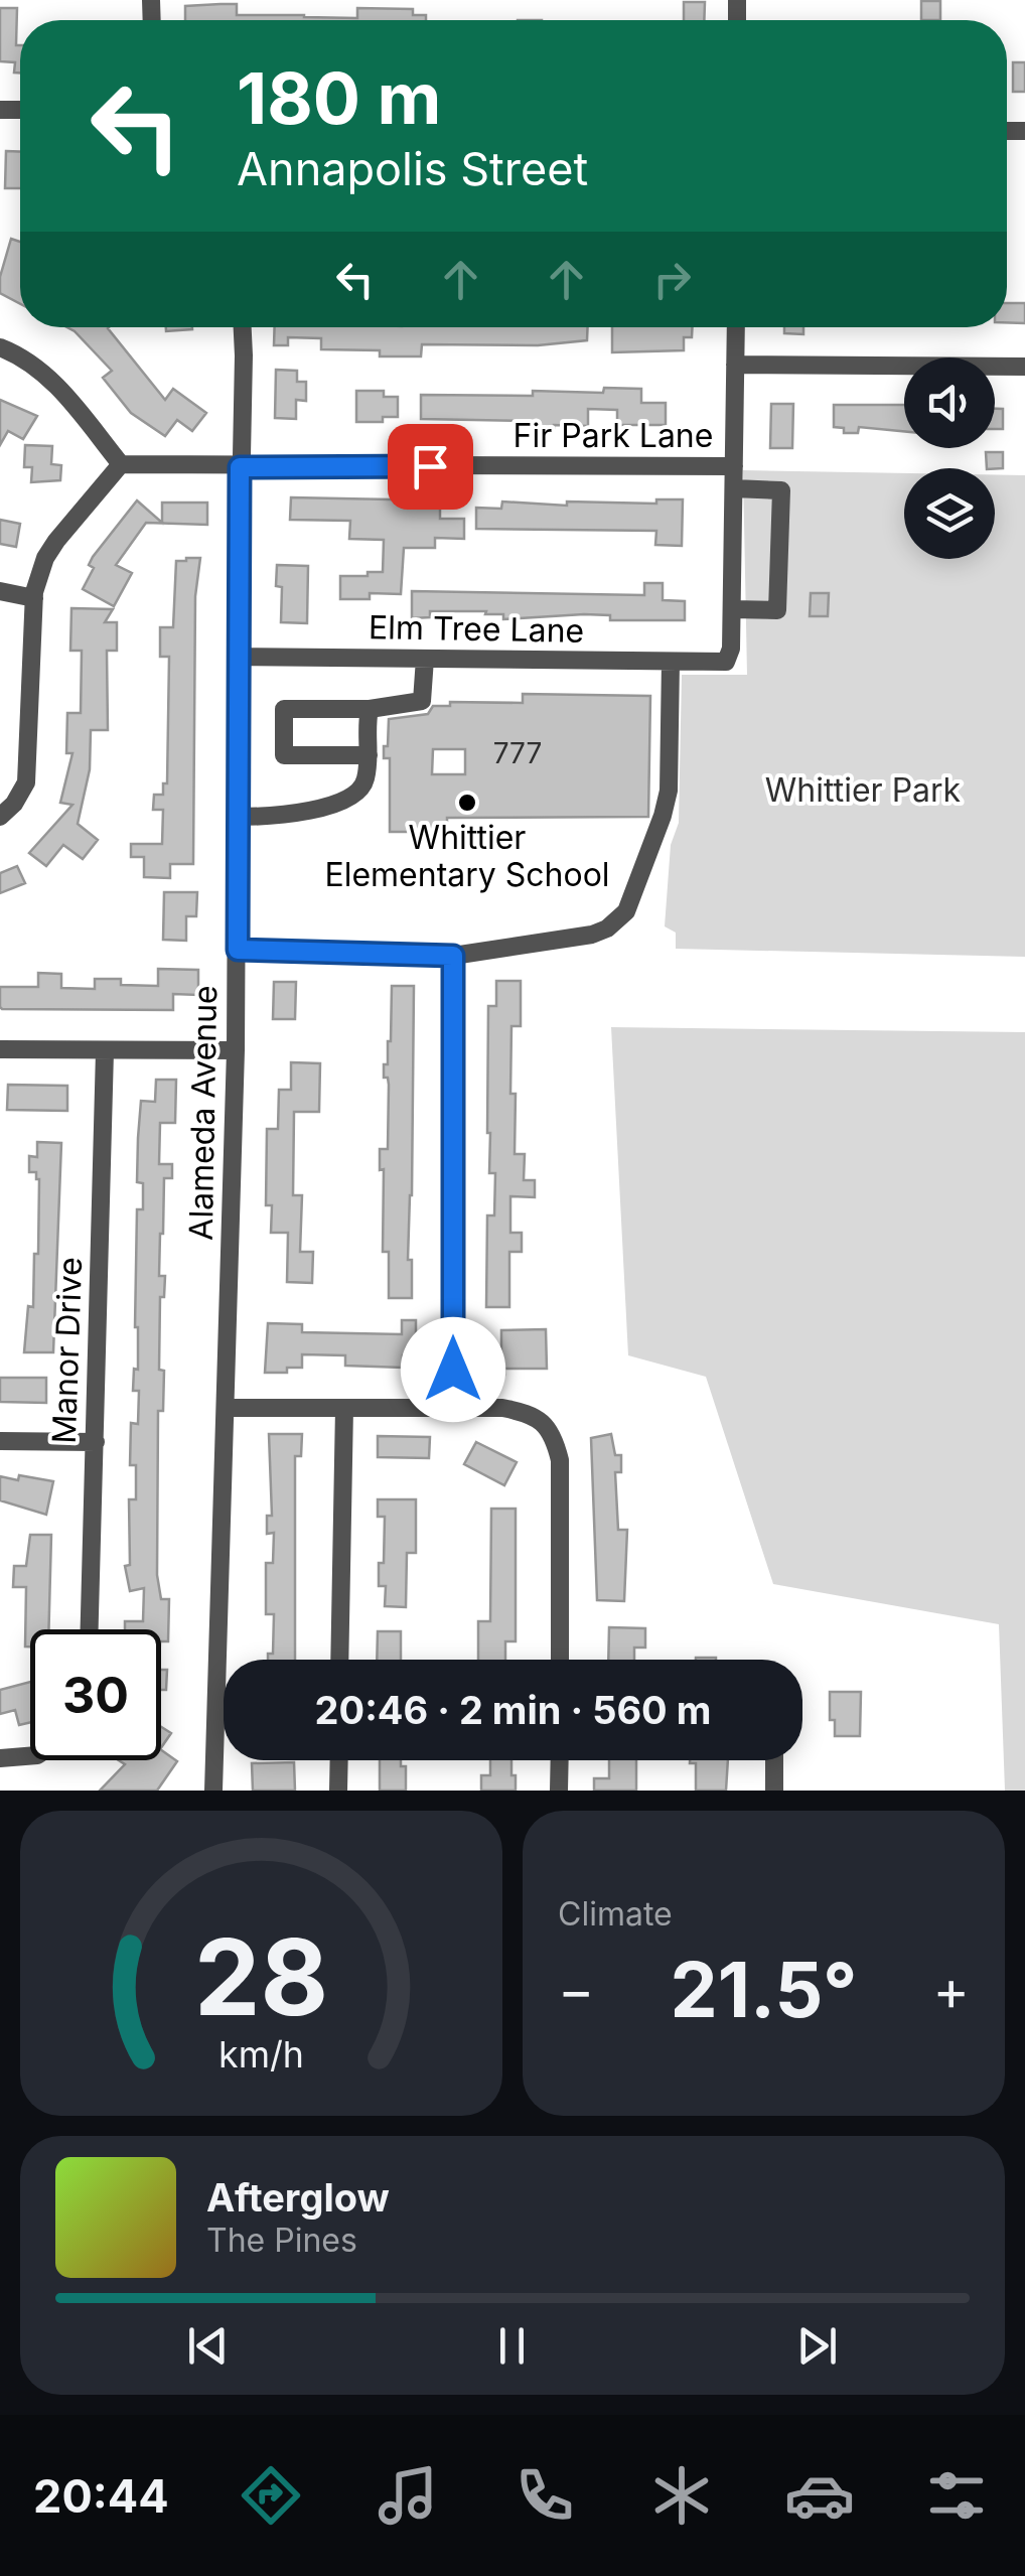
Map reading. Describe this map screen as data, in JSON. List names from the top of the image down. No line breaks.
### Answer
{"streets":{"street":["Fir Park Lane","Elm Tree Lane","Alameda Avenue","Manor Drive"]},"crossings":[["Fir Park Lane","Alameda Avenue"],["Elm Tree Lane","Alameda Avenue"]],"parks":["Whittier Park"],"places":["Whittier Elementary School"],"house_numbers":["777"],"page":{"turn":["180 m","Annapolis Street"],"limit":"30","trip":"20:46 · 2 min · 560 m","tile":"Climate","heat":["−","21.5°","+"],"song":["Afterglow","The Pines"],"tabs":"20:44","gauge":["28","km/h"]}}
